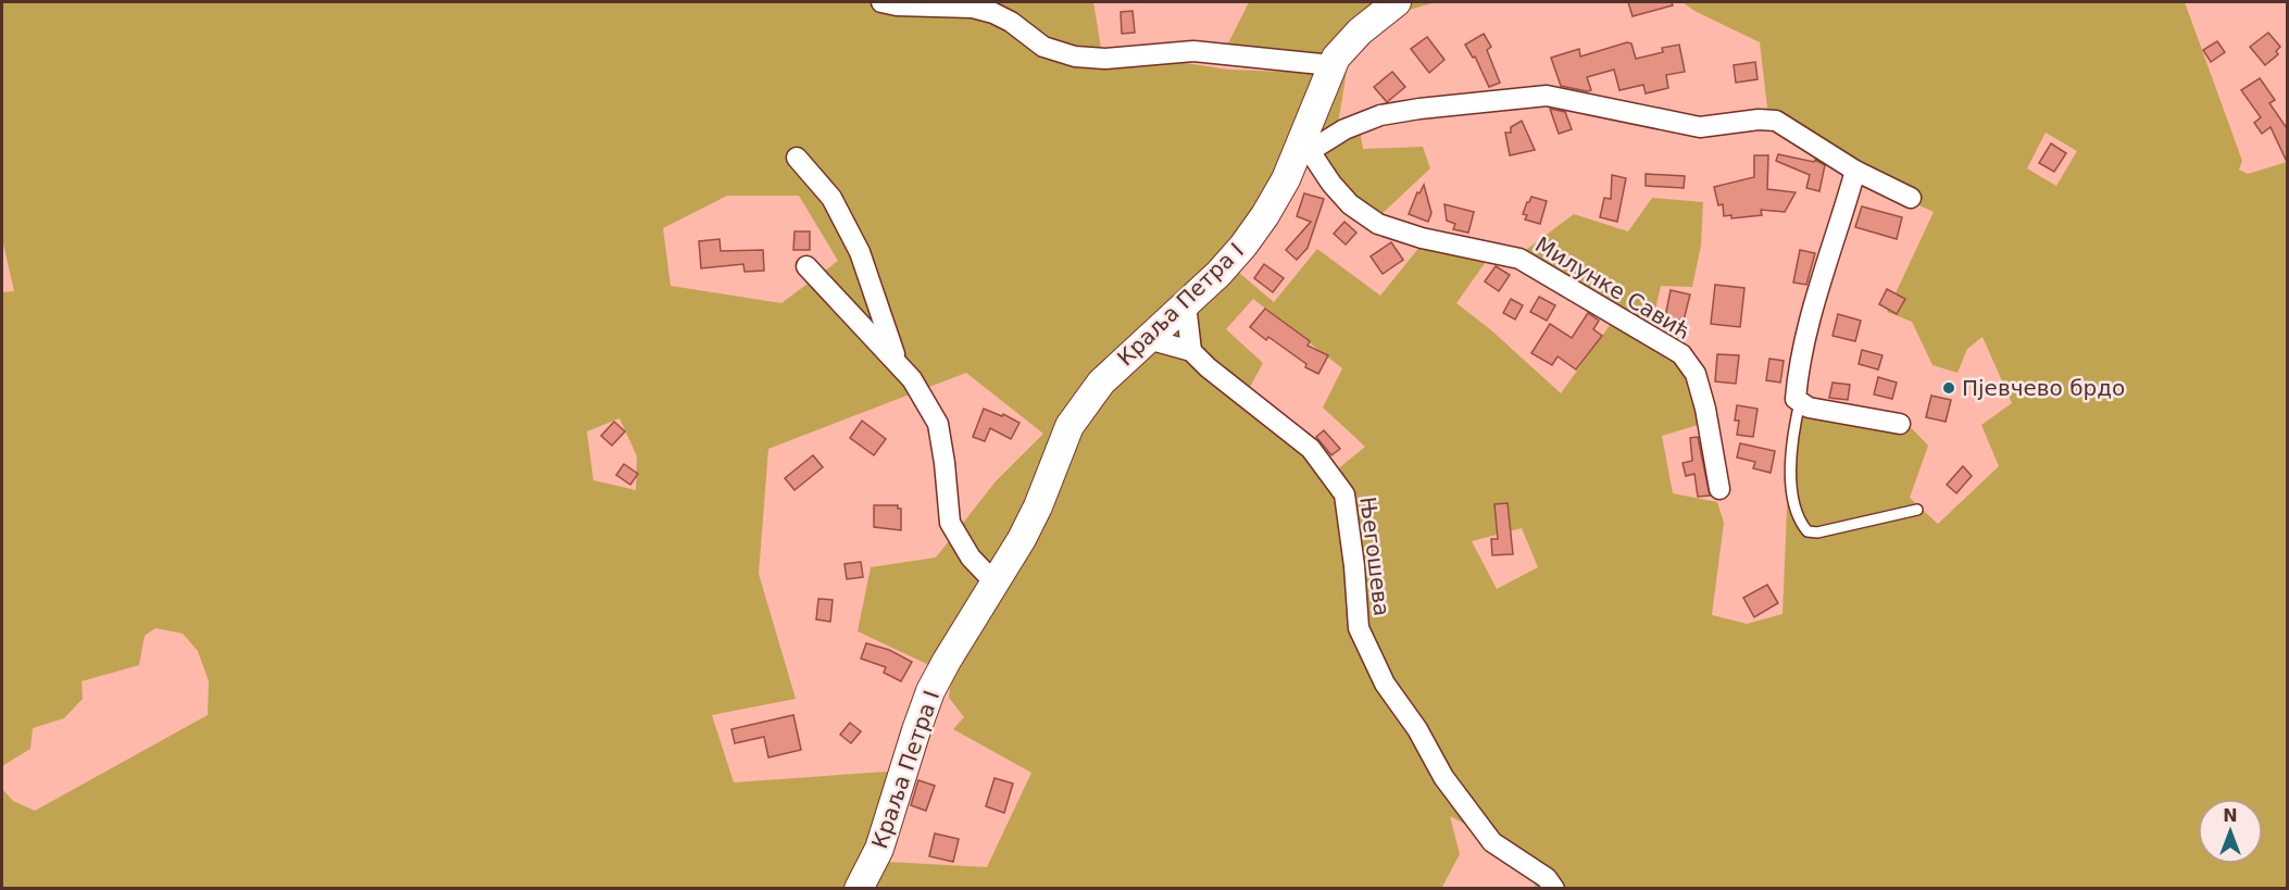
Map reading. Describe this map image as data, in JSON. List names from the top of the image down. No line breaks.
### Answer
{"streets":{"street":["Милунке Савић","Краља Петра I","Његошева"]},"crossings":[["Милунке Савић","Краља Петра I"],["Краља Петра I","Његошева"]],"places":["Пјевчево брдо"],"north":"top"}
